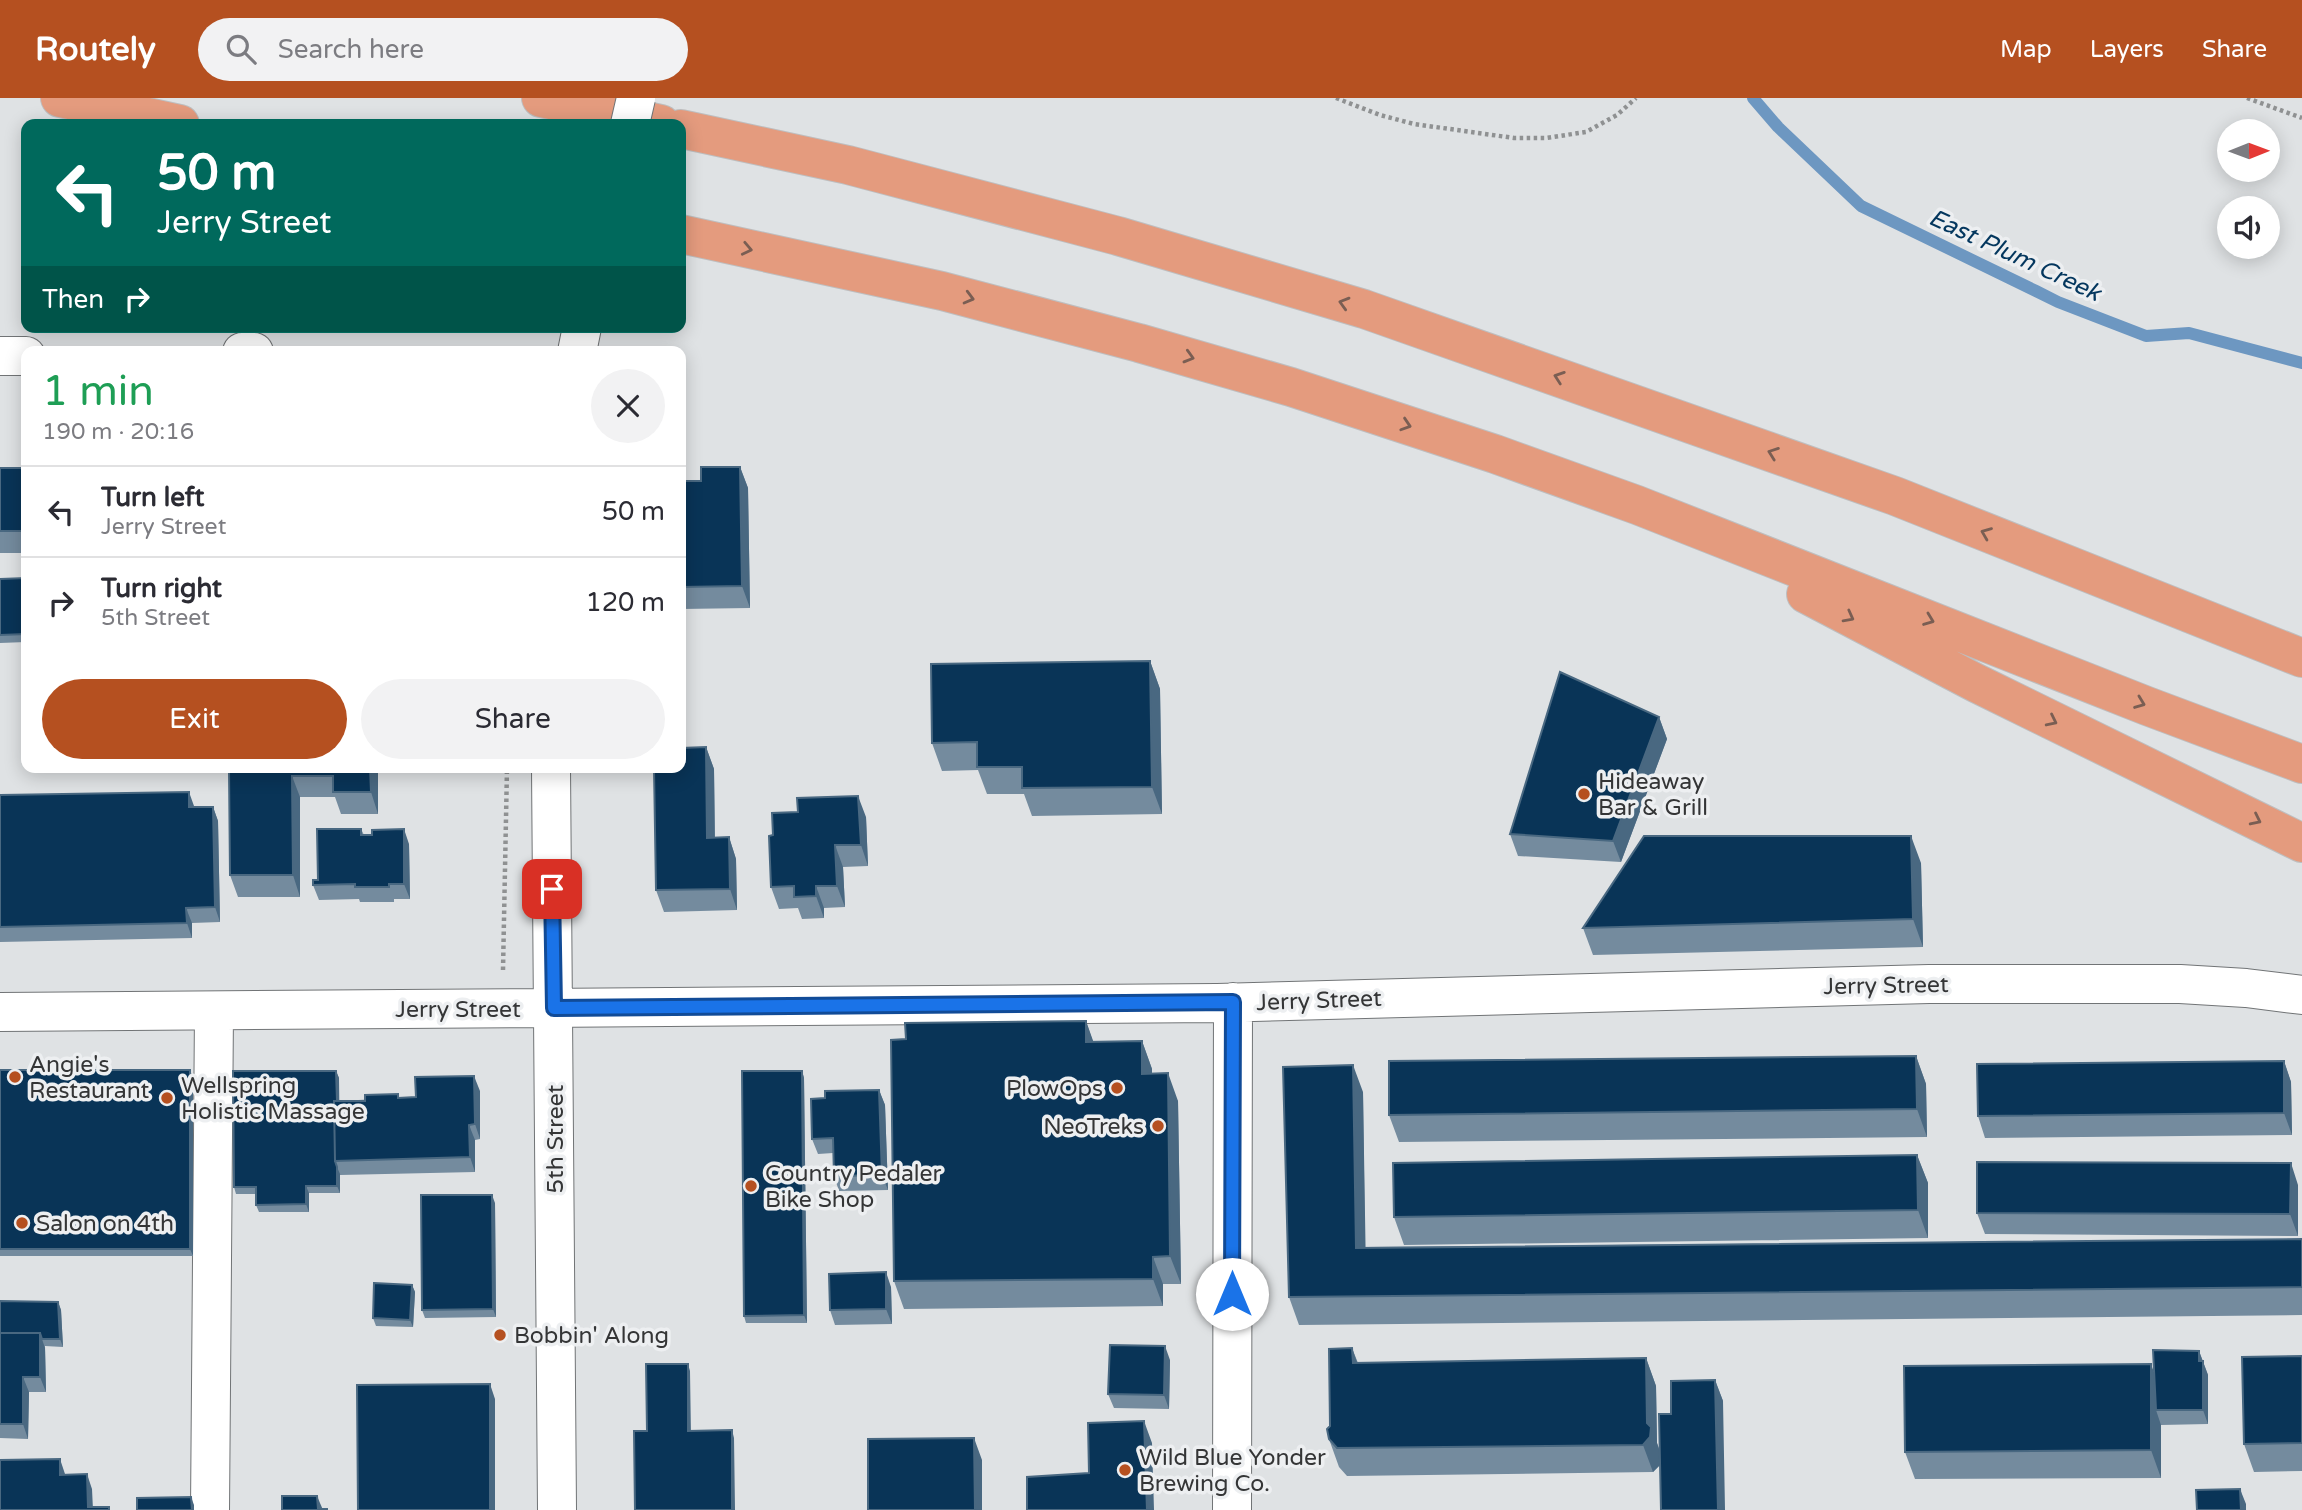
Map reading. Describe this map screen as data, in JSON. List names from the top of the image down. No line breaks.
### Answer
{"streets":{"street":["Jerry Street","5th Street"]},"crossings":[["Jerry Street","5th Street"]],"water":["East Plum Creek"],"places":["Hideaway Bar & Grill","Angie's Restaurant","PlowOps","Wellspring Holistic Massage","NeoTreks","Country Pedaler Bike Shop","Salon on 4th","Bobbin' Along","Wild Blue Yonder Brewing Co."],"north":"right","page":{"header":"Routely","search":"Search here","nav":["Map","Layers","Share"],"turn":["50 m","Jerry Street"],"then":"Then","heading":["1 min","190 m · 20:16"],"list":[{"name":"Turn left","note":"Jerry Street","value":"50 m"},{"name":"Turn right","note":"5th Street","value":"120 m"}],"buttons":["Exit","Share"]}}
